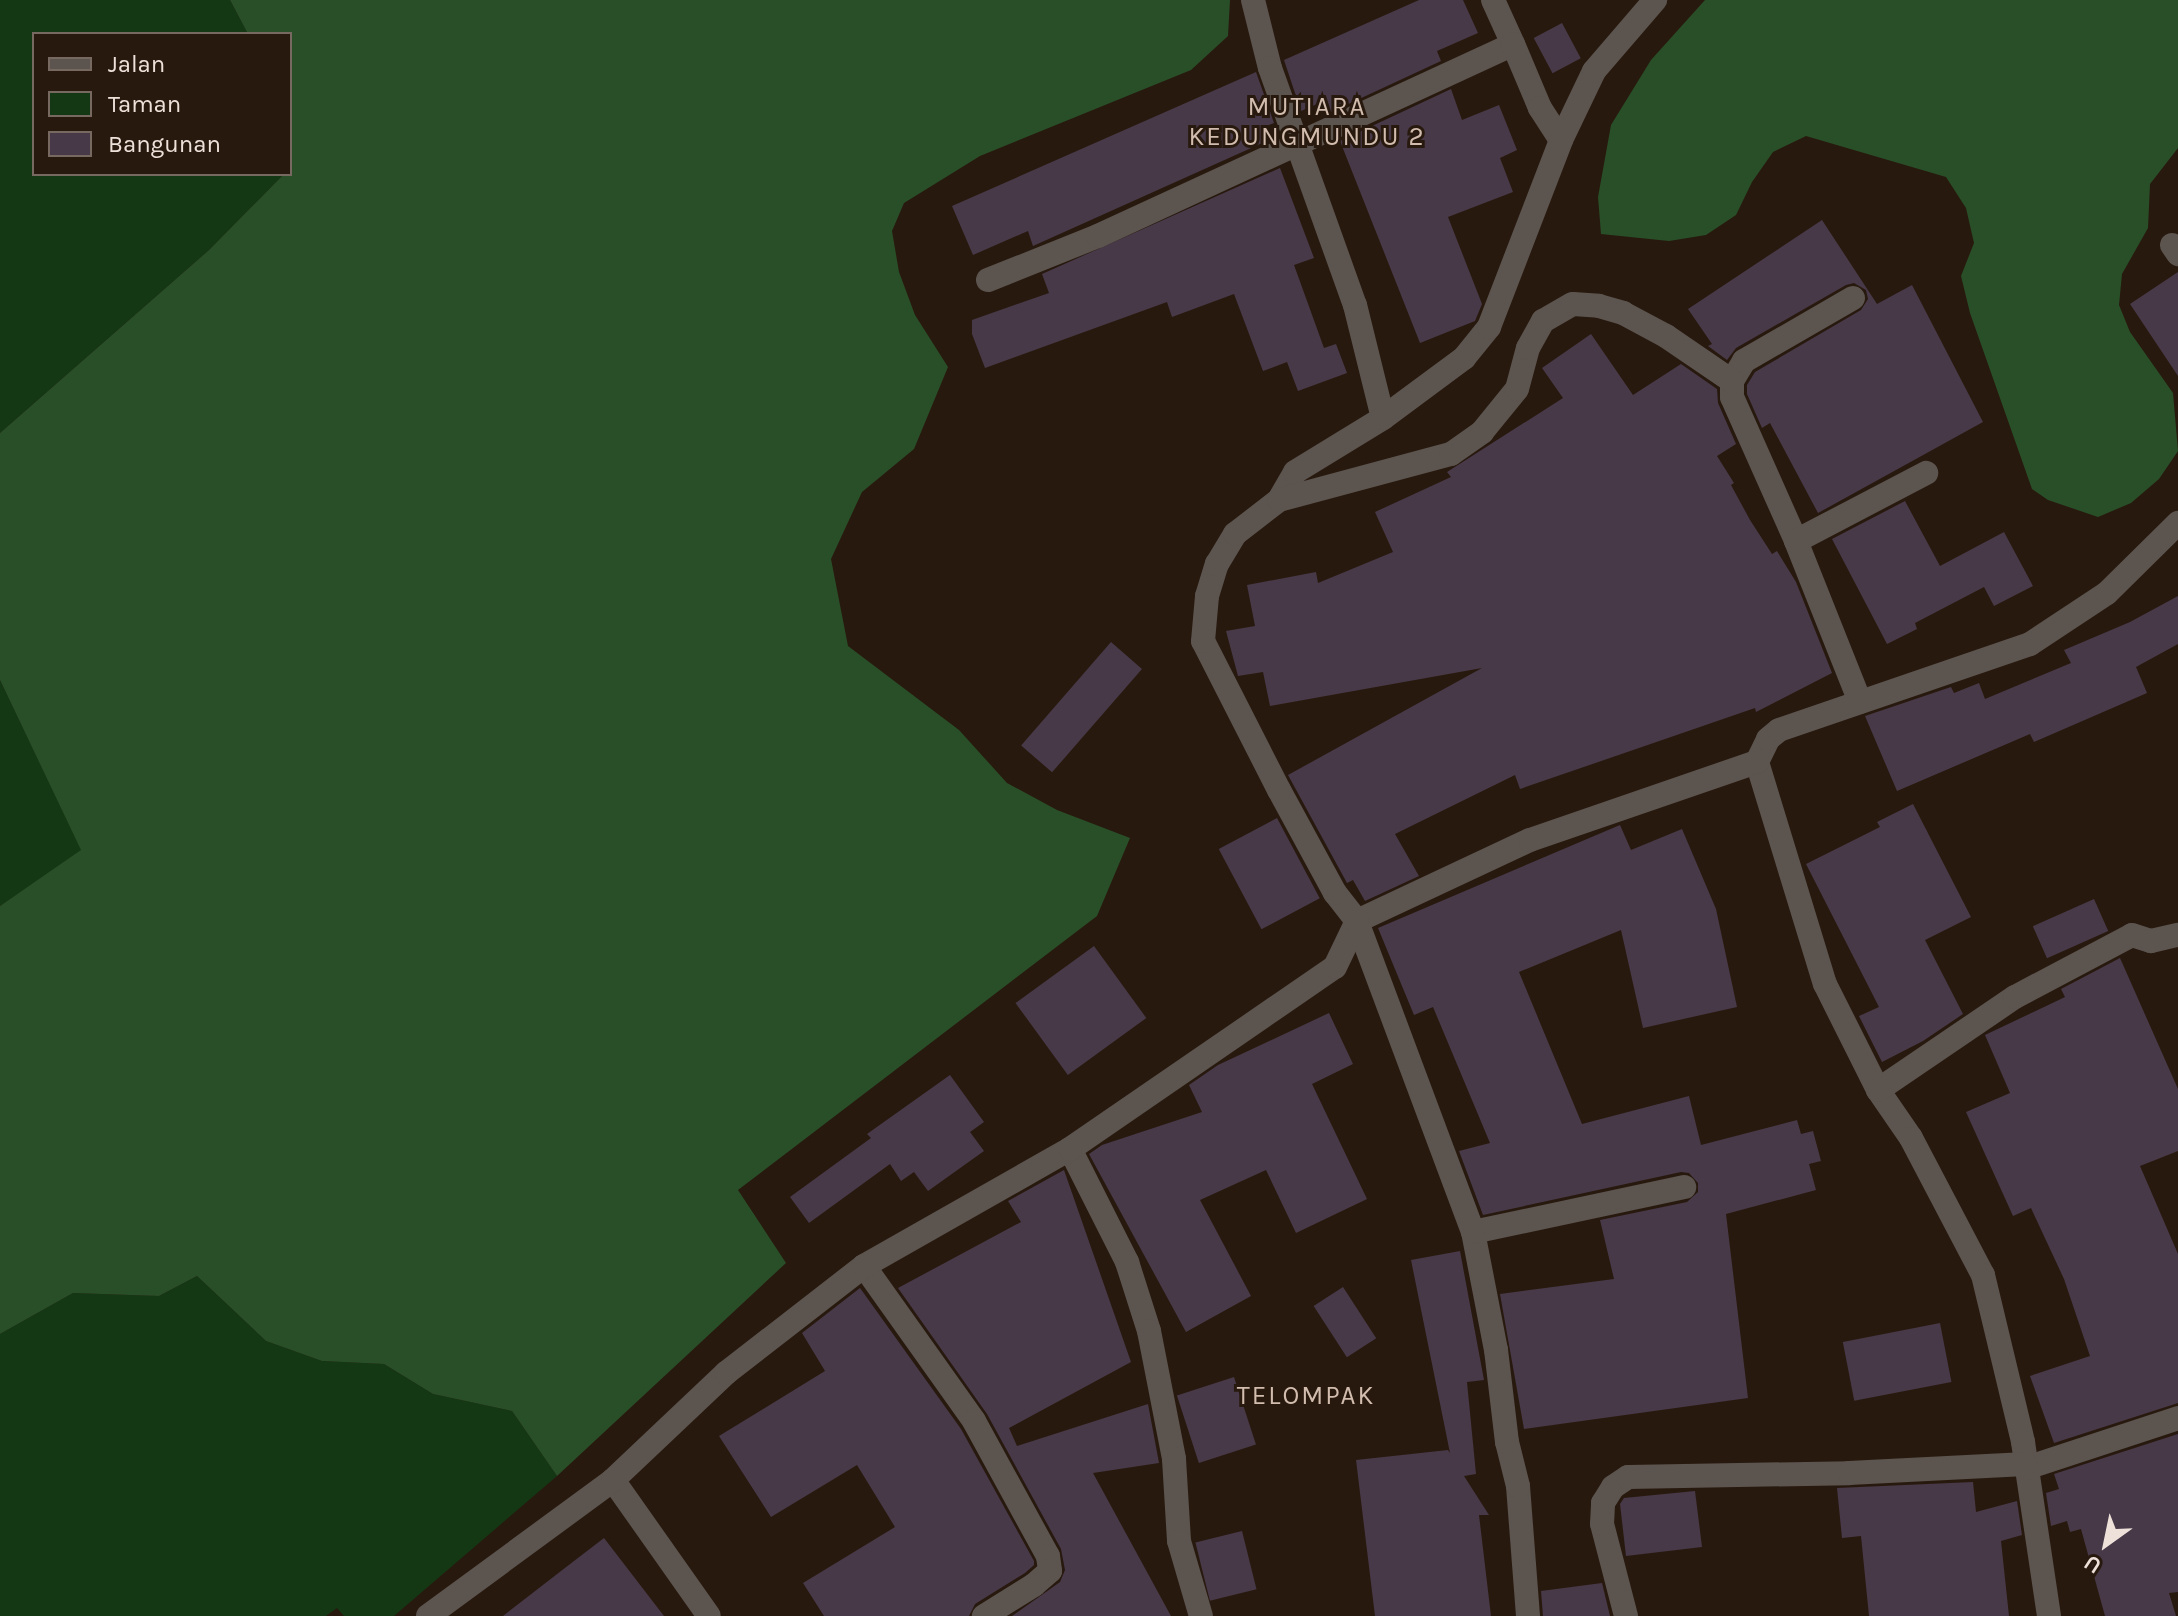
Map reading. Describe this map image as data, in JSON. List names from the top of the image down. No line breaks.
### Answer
{"districts":["MUTIARA KEDUNGMUNDU 2","TELOMPAK"],"legend":["Jalan","Taman","Bangunan"],"north":"bottom left"}
